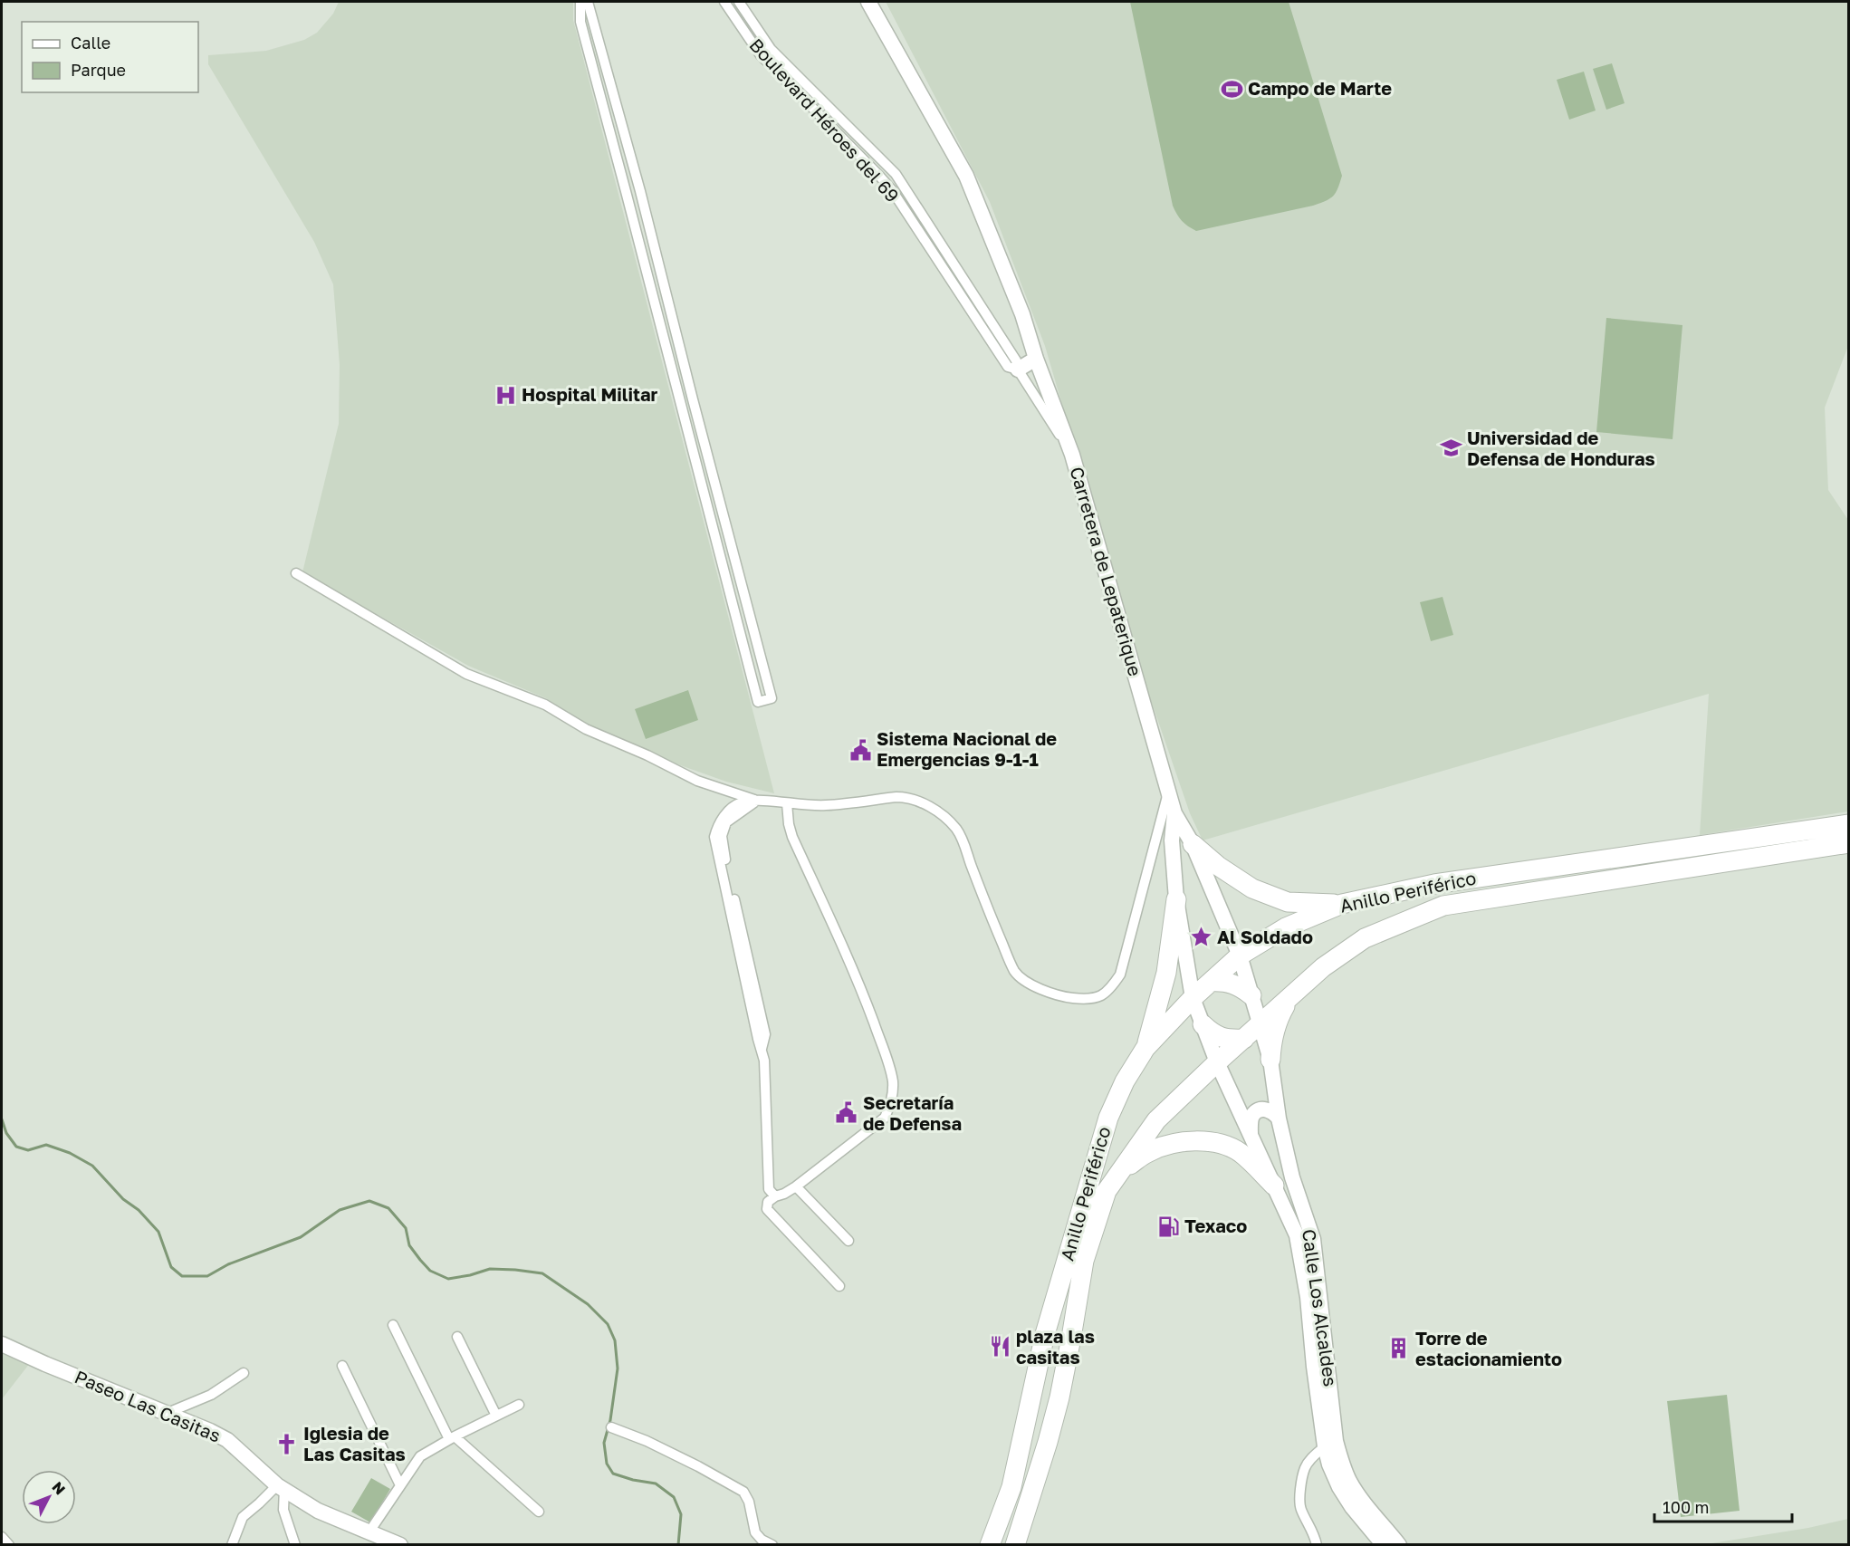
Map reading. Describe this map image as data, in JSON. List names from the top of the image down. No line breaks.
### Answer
{"streets":{"highway":["Anillo Periférico"],"main road":["Carretera de Lepaterique","Calle Los Alcaldes","Paseo Las Casitas"],"street":["Boulevard Héroes del 69"]},"crossings":[["Boulevard Héroes del 69","Carretera de Lepaterique"],["Carretera de Lepaterique","Anillo Periférico"],["Carretera de Lepaterique","Calle Los Alcaldes"],["Anillo Periférico","Calle Los Alcaldes"]],"places":{"sports":["Campo de Marte"],"hospital":["Hospital Militar"],"school or university":["Universidad de Defensa de Honduras"],"public building":["Sistema Nacional de Emergencias 9-1-1","Secretaría de Defensa"],"place":["Al Soldado"],"fuel station":["Texaco"],"restaurant":["plaza las casitas"],"building":["Torre de estacionamiento"],"church":["Iglesia de Las Casitas"]},"legend":["Calle","Parque"],"scale_bar":"100 m","north":"top right"}
